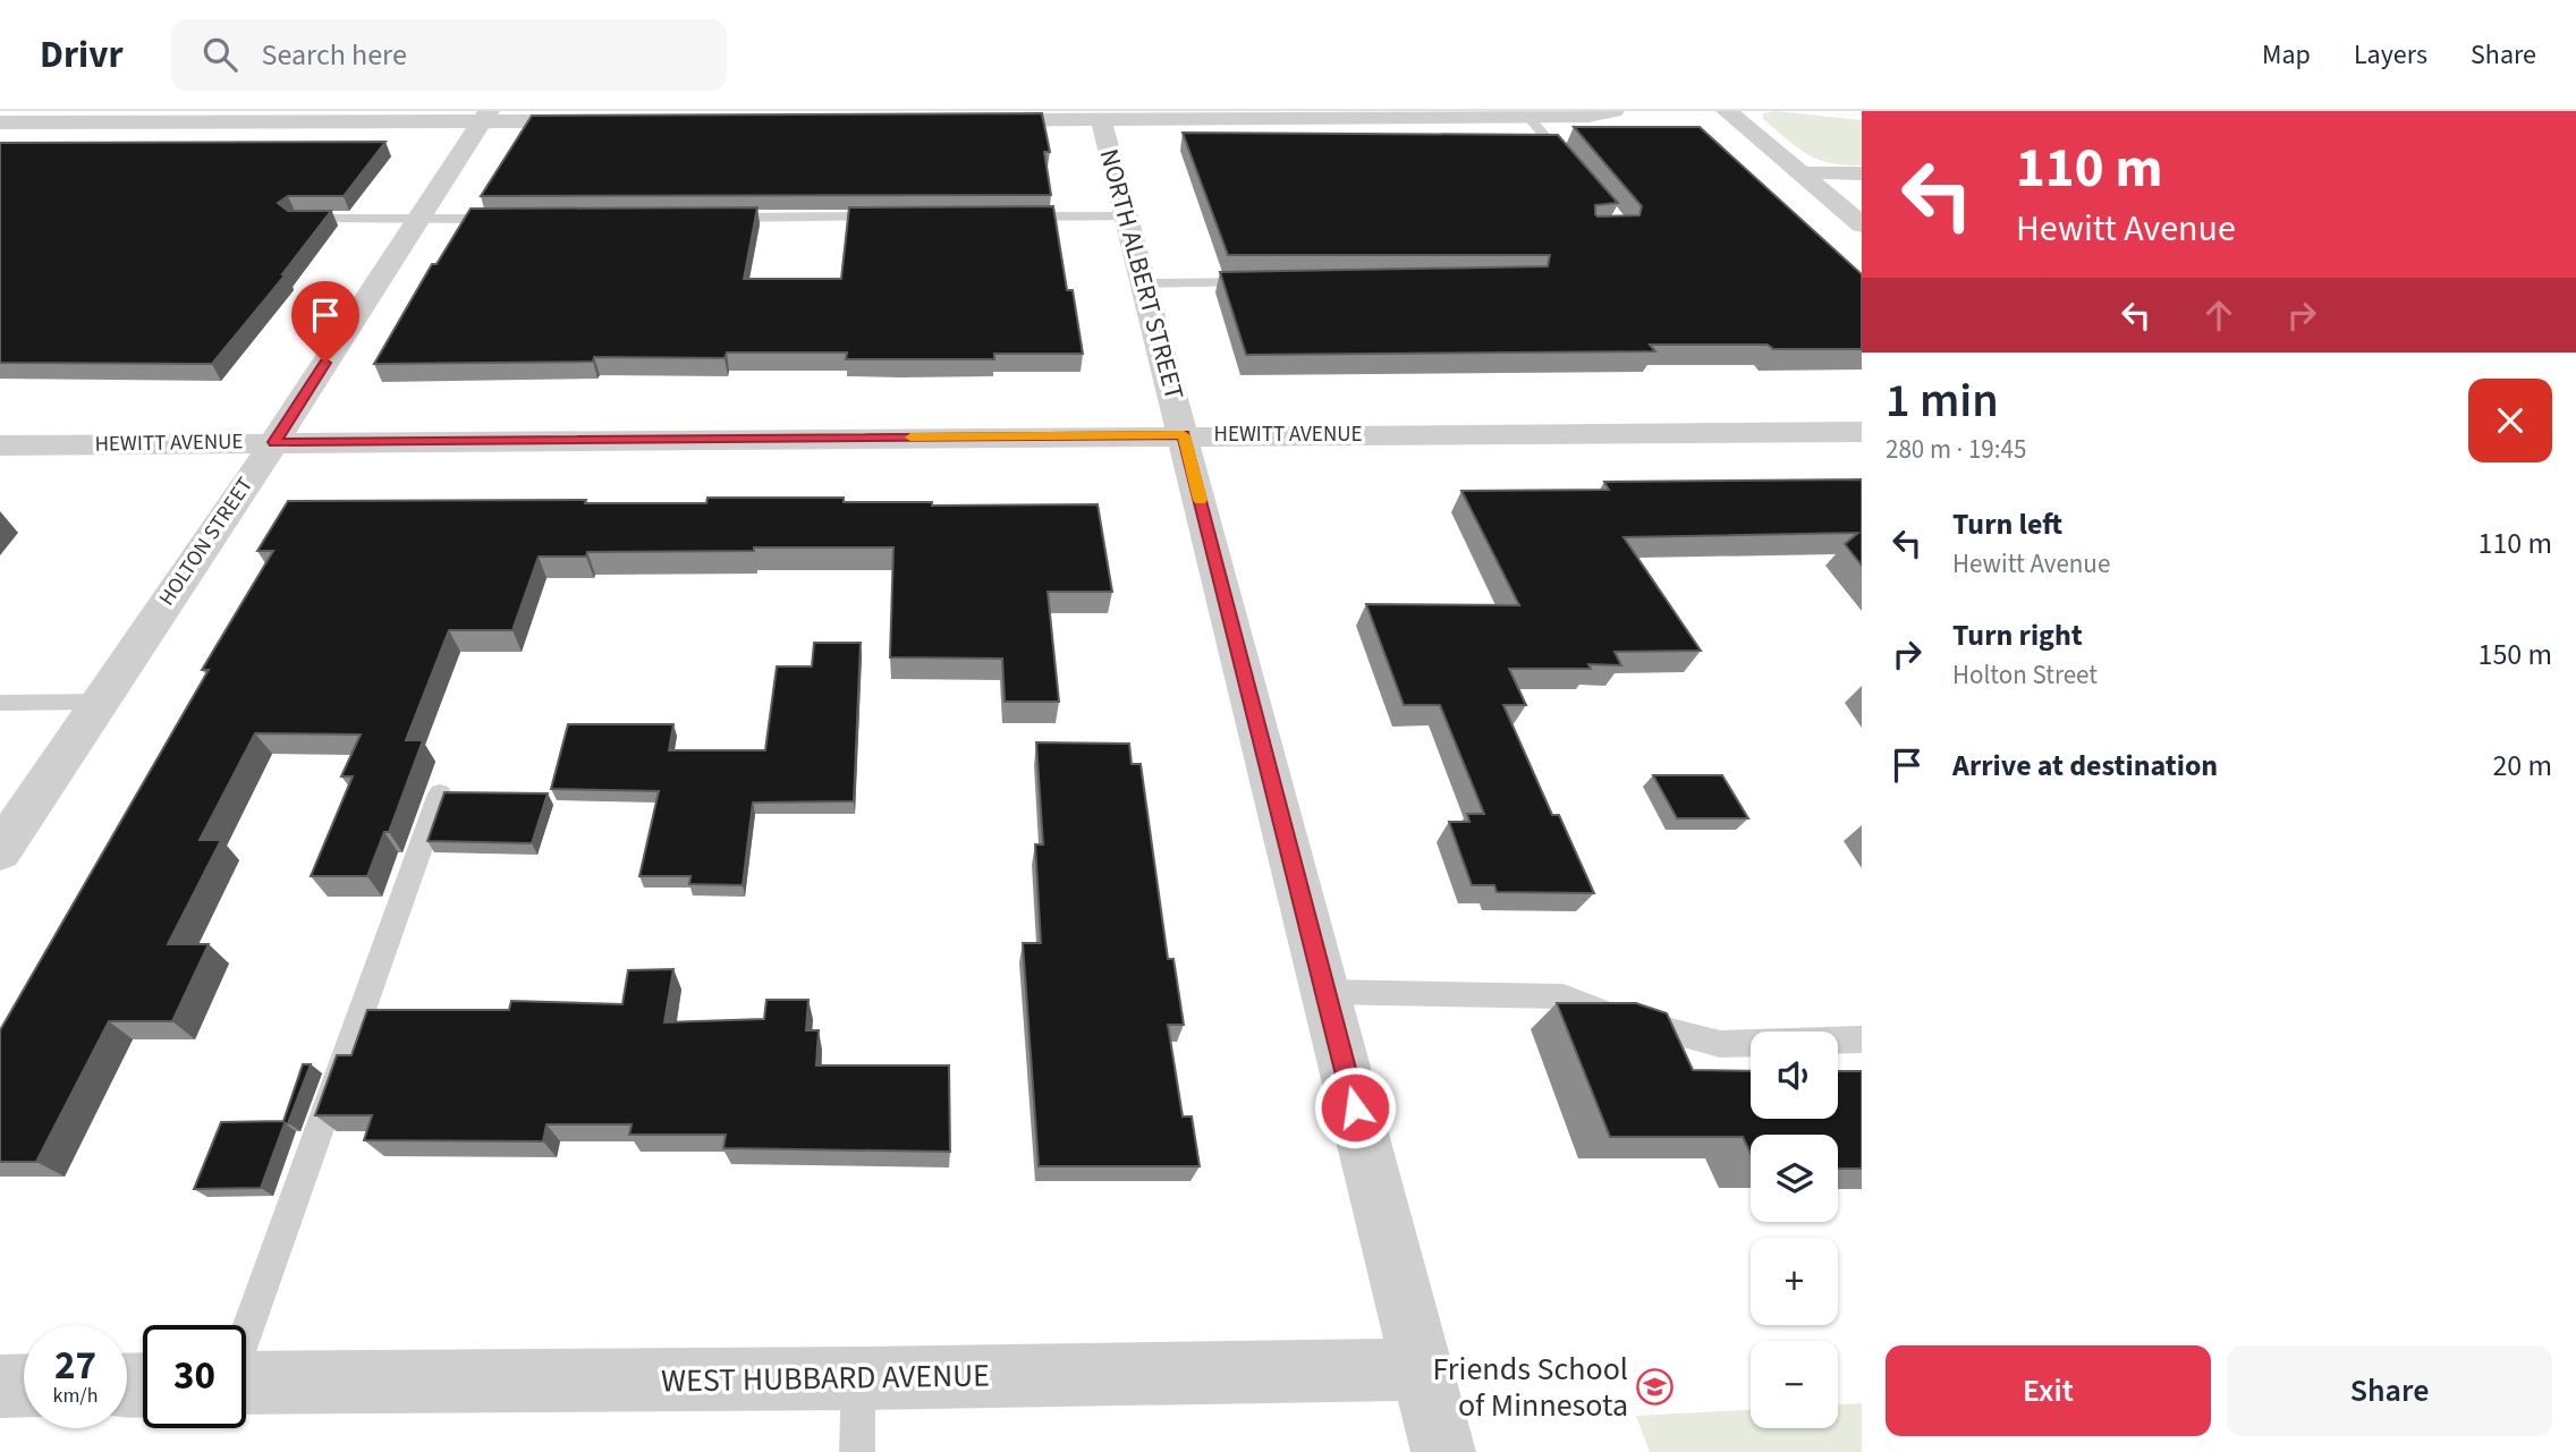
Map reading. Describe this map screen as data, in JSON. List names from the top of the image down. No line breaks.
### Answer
{"streets":{"street":["NORTH ALBERT STREET","HEWITT AVENUE","HOLTON STREET","WEST HUBBARD AVENUE"]},"crossings":[["NORTH ALBERT STREET","HEWITT AVENUE"],["NORTH ALBERT STREET","WEST HUBBARD AVENUE"],["HEWITT AVENUE","HOLTON STREET"]],"places":{"school or university":["Friends School of Minnesota"]},"page":{"header":"Drivr","search":"Search here","nav":["Map","Layers","Share"],"turn":["110 m","Hewitt Avenue"],"heading":["1 min","280 m · 19:45"],"list":[{"name":"Turn left","note":"Hewitt Avenue","value":"110 m"},{"name":"Turn right","note":"Holton Street","value":"150 m"},{"name":"Arrive at destination","value":"20 m"}],"map_buttons":["+","−"],"speed":"27 km/h","limit":"30","buttons":["Exit","Share"]}}
